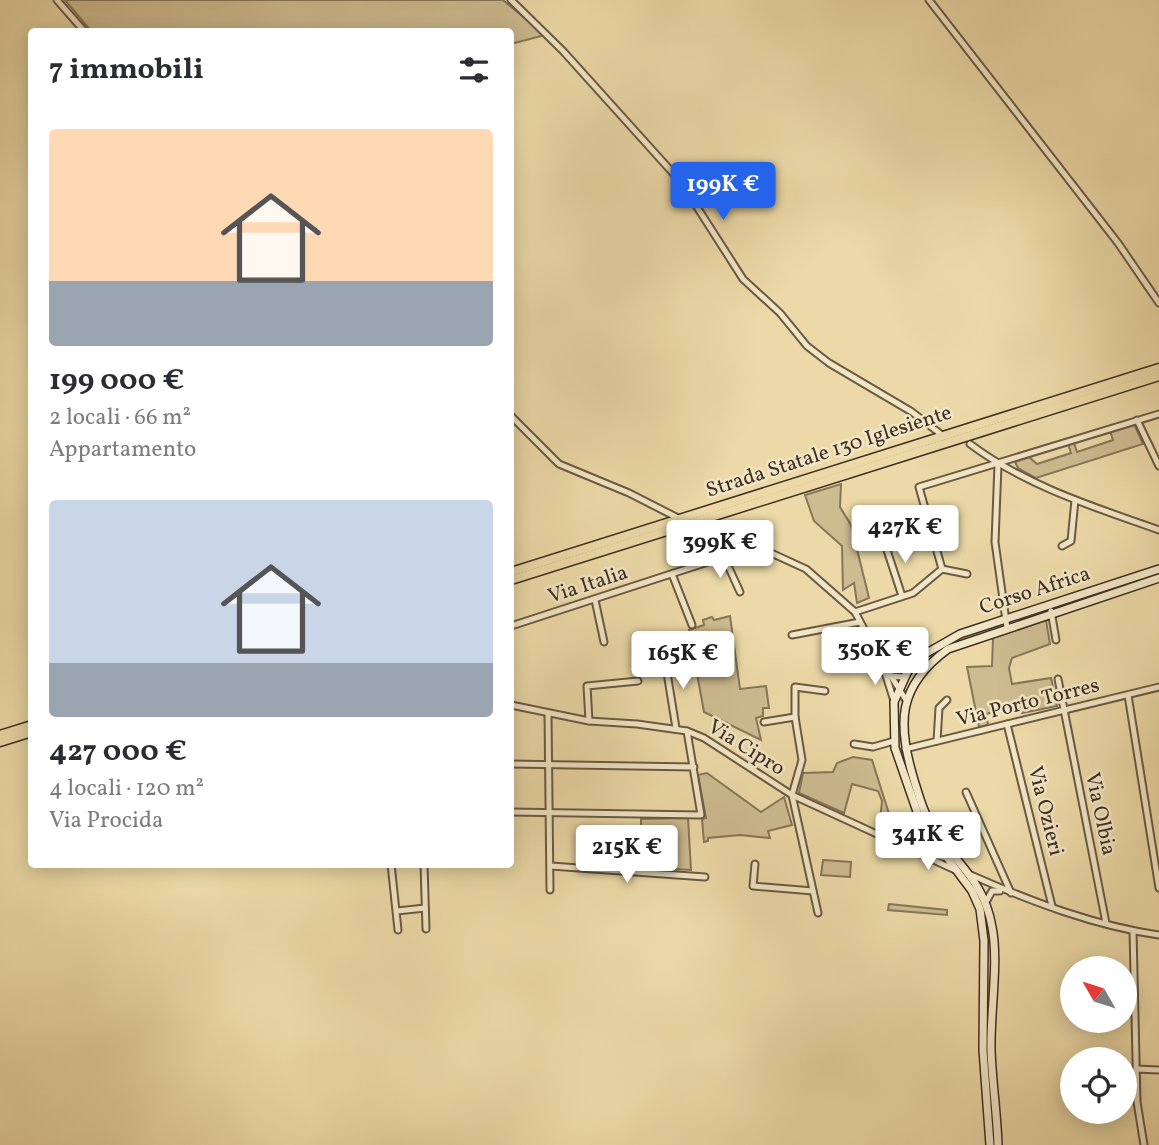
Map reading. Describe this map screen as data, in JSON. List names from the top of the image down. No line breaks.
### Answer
{"streets":{"main road":["Strada Statale 130 Iglesiente"],"street":["Via Italia","Corso Africa","Via Porto Torres","Via Cipro","Via Ozieri","Via Olbia"]},"crossings":[["Corso Africa","Via Porto Torres"],["Corso Africa","Via Cipro"],["Via Porto Torres","Via Ozieri"],["Via Porto Torres","Via Olbia"]],"north":"top left","page":{"heading":"7 immobili","list":[{"name":"199 000 €","note":"2 locali · 66 m² · Appartamento"},{"name":"427 000 €","note":"4 locali · 120 m² · Via Procida"}],"price":["199K €","427K €","399K €","350K €","165K €","341K €","215K €"]}}
